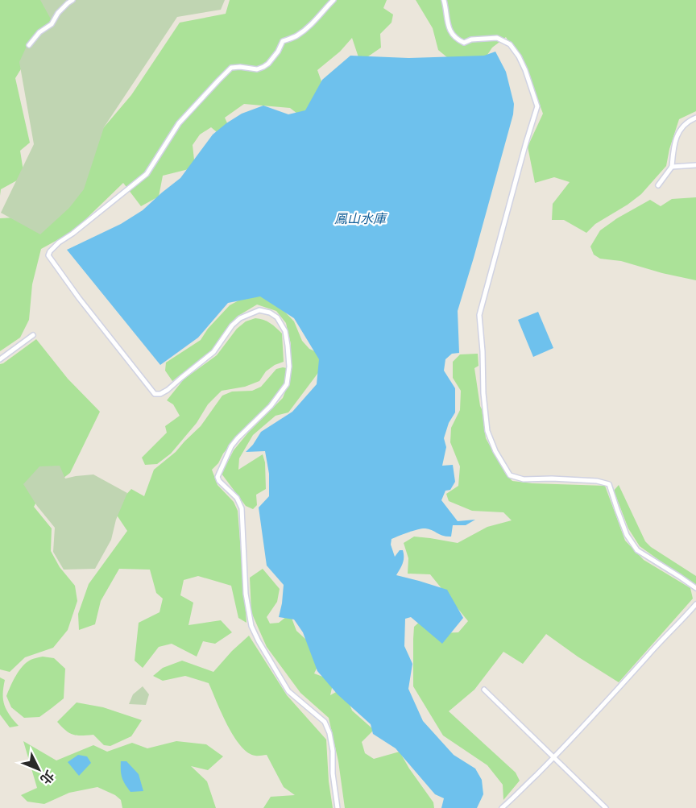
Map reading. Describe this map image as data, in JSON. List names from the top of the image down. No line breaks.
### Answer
{"water":["鳳山水庫"],"north":"bottom right"}
